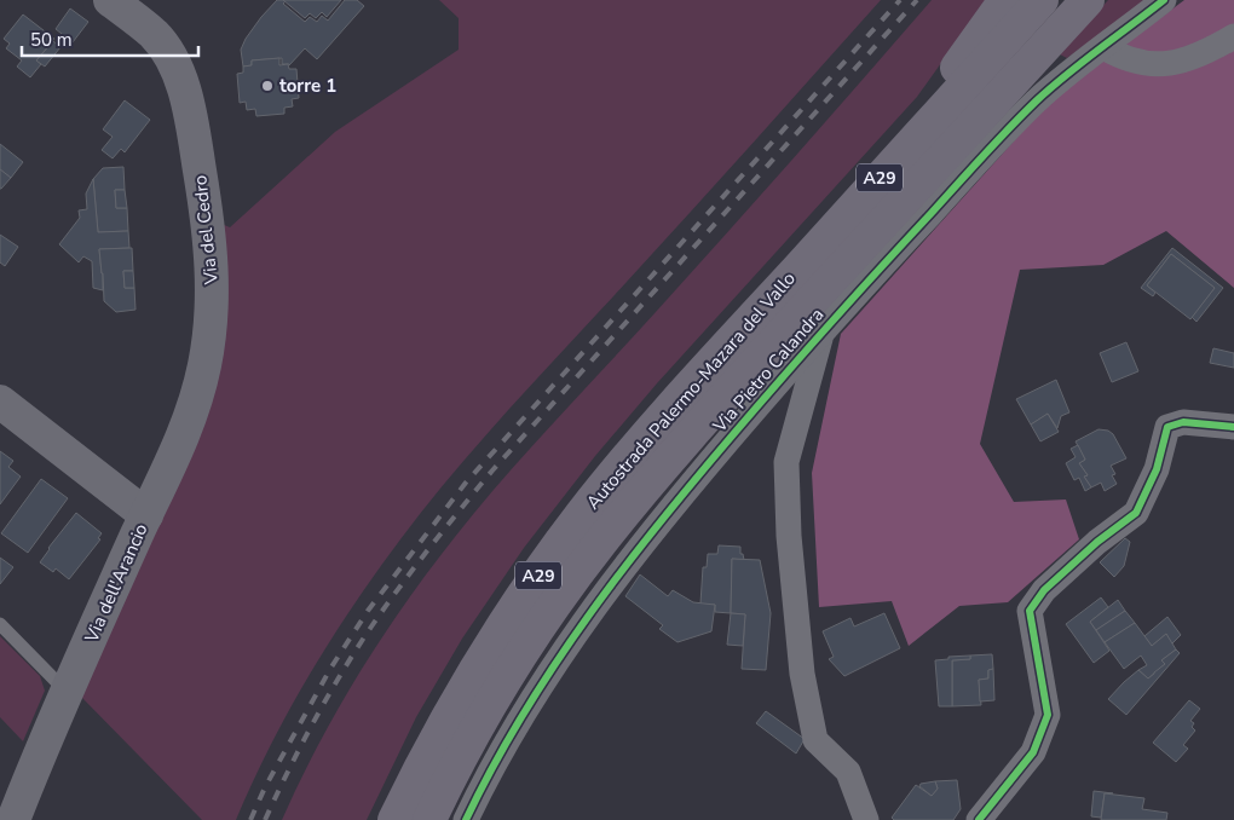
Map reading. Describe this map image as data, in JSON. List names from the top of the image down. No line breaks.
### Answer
{"streets":{"highway":["A29","Autostrada Palermo-Mazara del Vallo"],"main road":["Via del Cedro","Via dell'Arancio"],"street":["Via Pietro Calandra"]},"crossings":[["Via del Cedro","Via dell'Arancio"]],"places":["torre 1"],"scale_bar":"50 m"}
